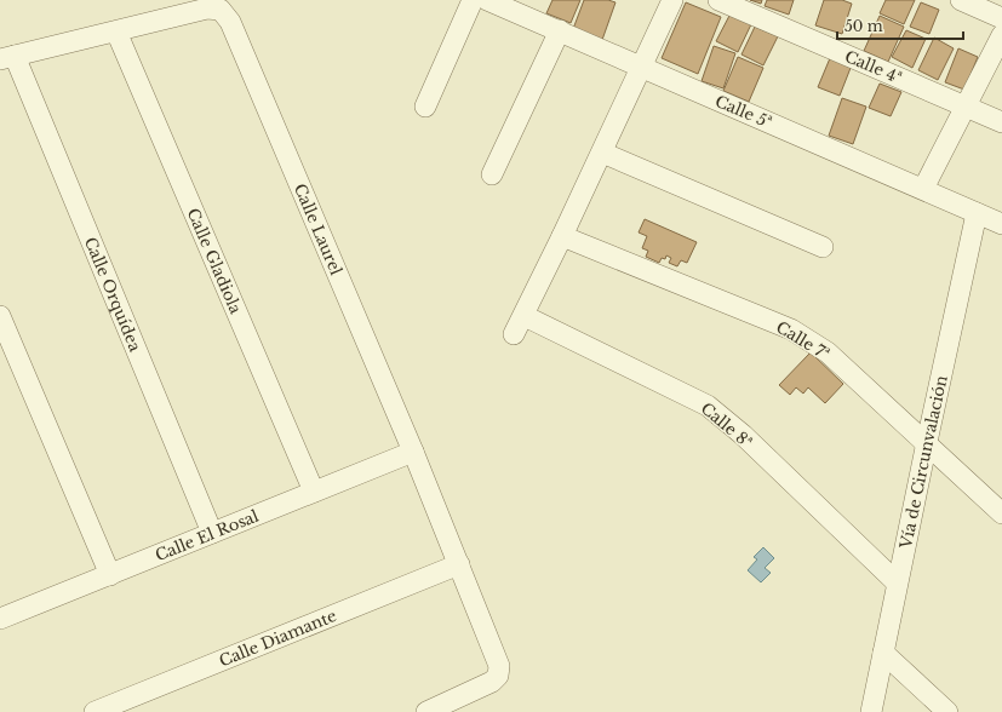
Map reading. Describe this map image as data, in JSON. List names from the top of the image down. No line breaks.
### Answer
{"streets":{"street":["Calle 4ª","Calle 5ª","Calle Laurel","Calle Gladiola","Calle Orquídea","Calle 7ª","Calle 8ª","Vía de Circunvalación","Calle El Rosal","Calle Diamante"]},"crossings":[["Calle 5ª","Vía de Circunvalación"],["Calle Laurel","Calle Gladiola"],["Calle Laurel","Calle El Rosal"],["Calle Laurel","Calle Diamante"],["Calle Gladiola","Calle El Rosal"],["Calle Orquídea","Calle El Rosal"],["Calle 7ª","Vía de Circunvalación"],["Calle 8ª","Vía de Circunvalación"]],"scale_bar":"50 m"}
